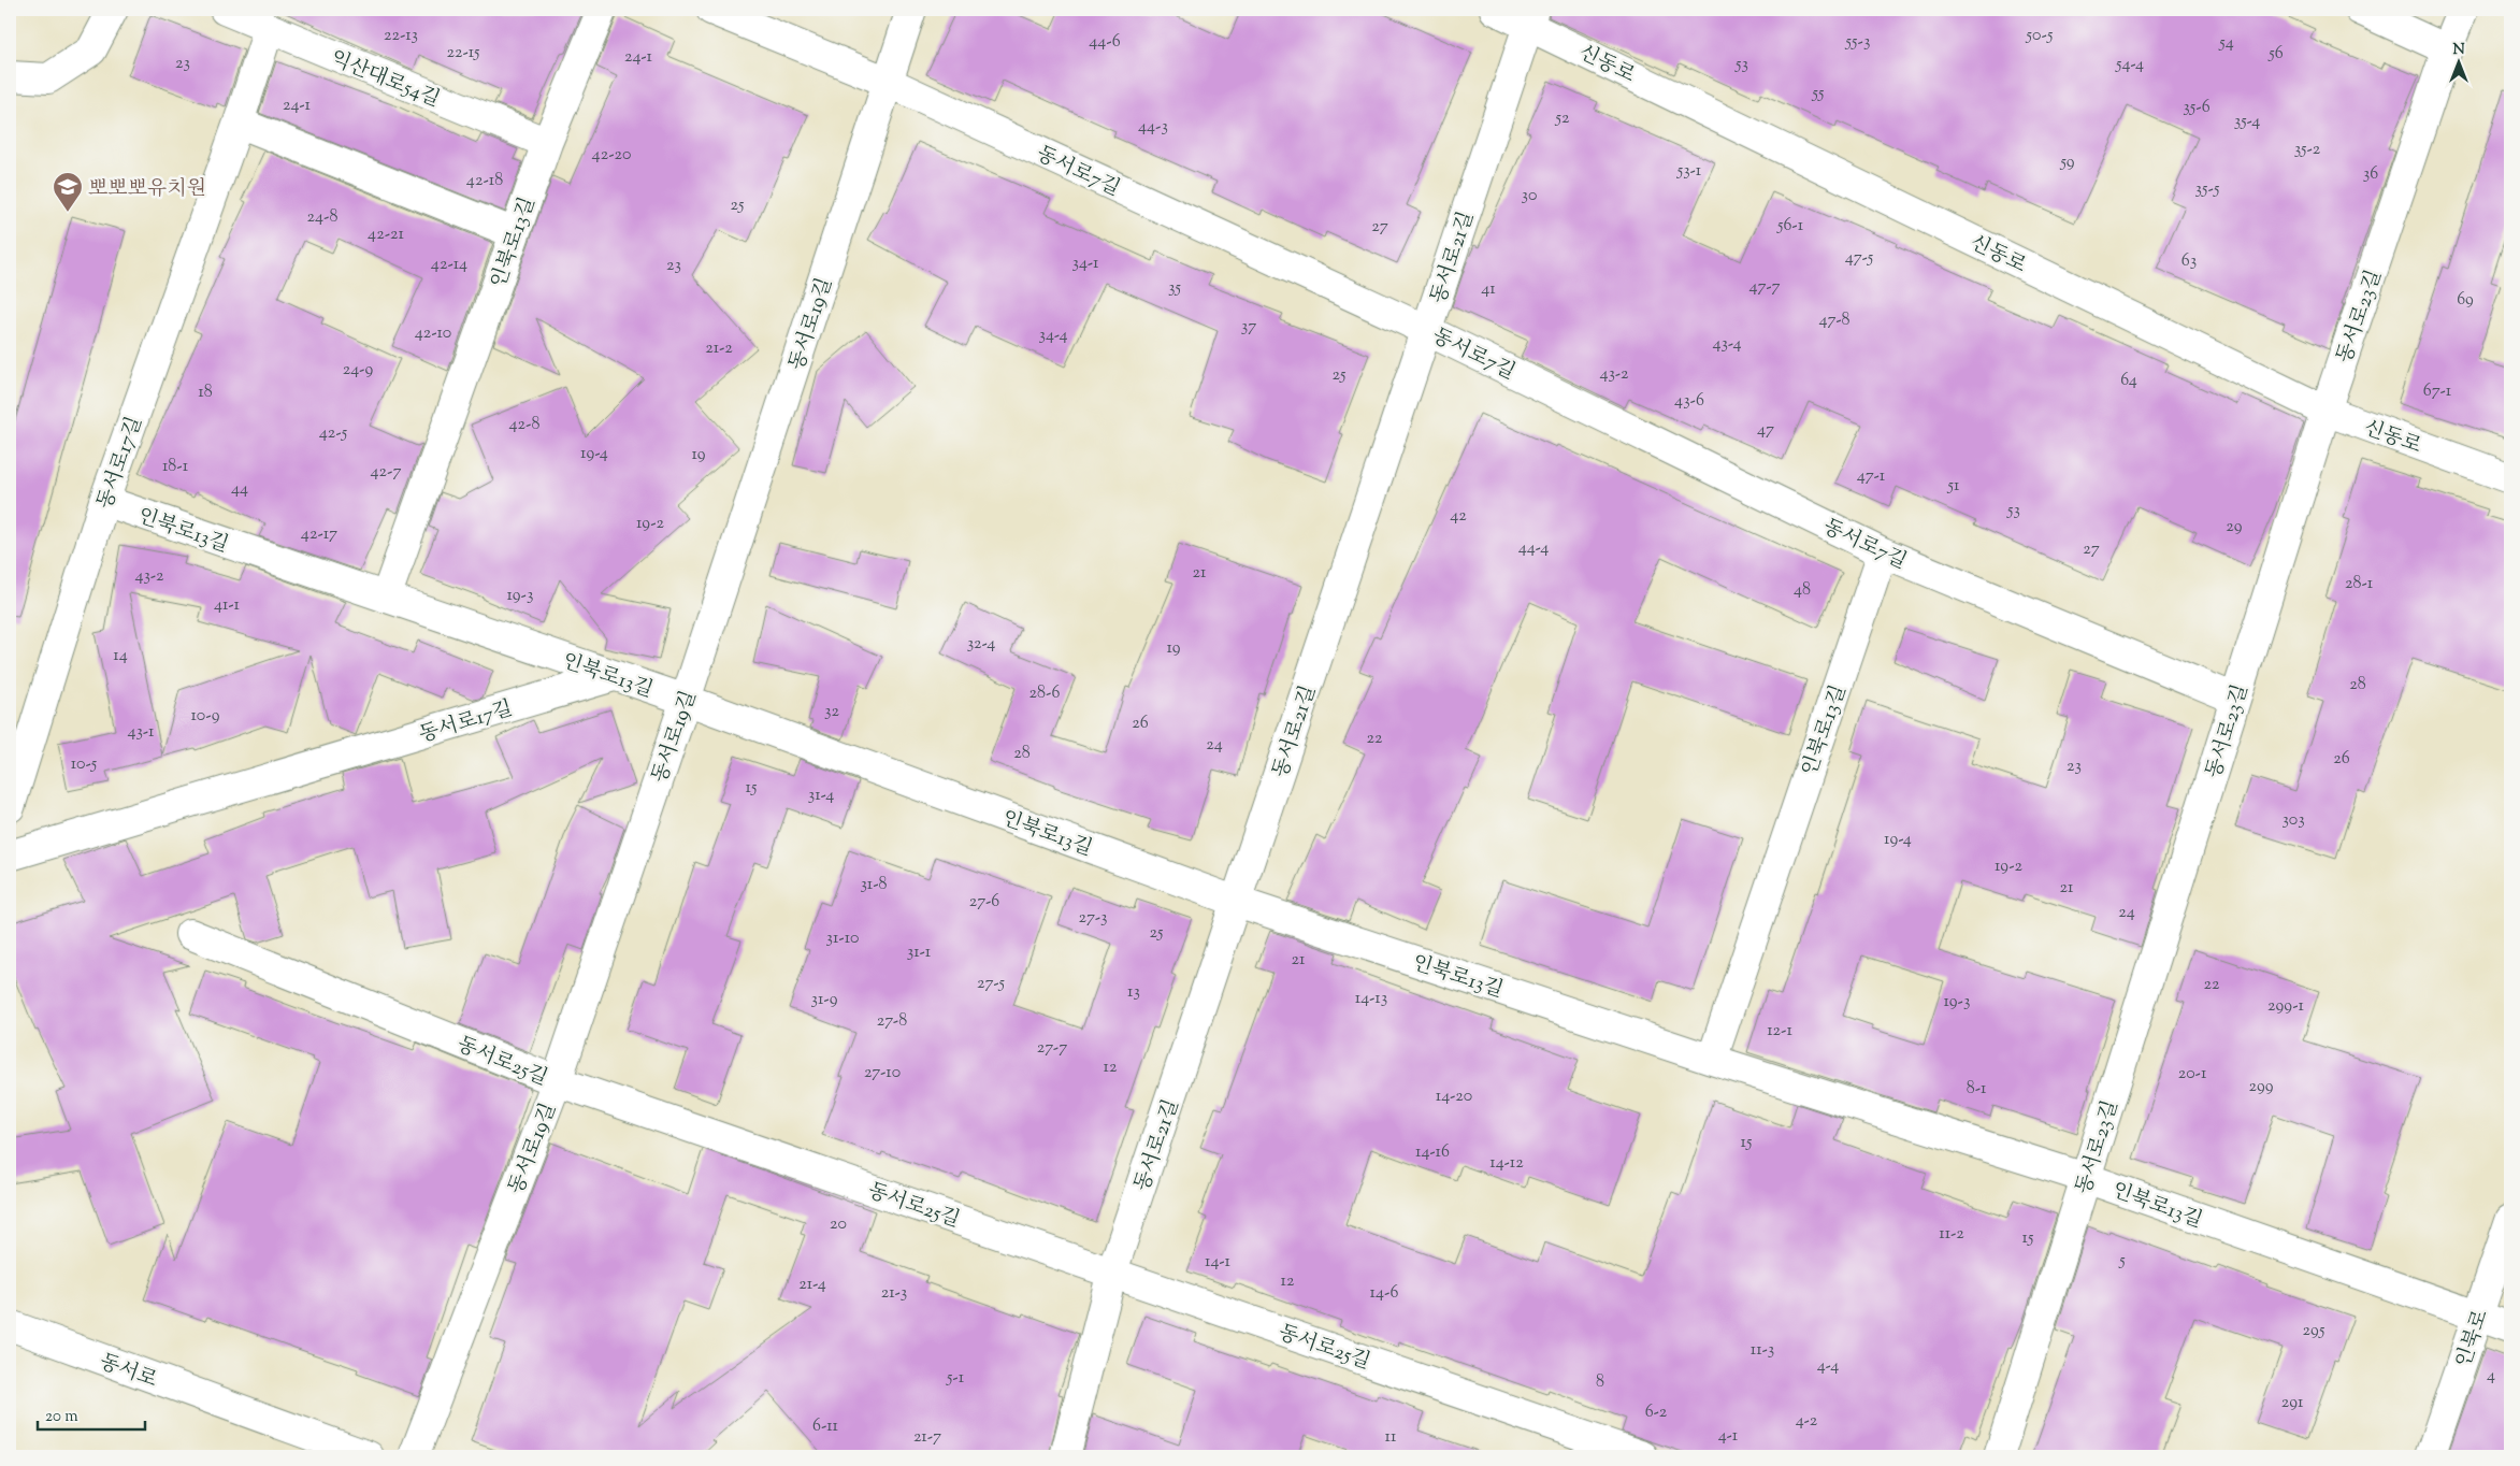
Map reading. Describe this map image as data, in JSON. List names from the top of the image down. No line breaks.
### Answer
{"streets":{"street":["신동로","익산대로54길","동서로7길","인북로13길","동서로21길","동서로23길","동서로19길","동서로17길","동서로25길","인북로","동서로"]},"crossings":[["신동로","동서로21길"],["신동로","동서로23길"],["익산대로54길","인북로13길"],["익산대로54길","동서로17길"],["동서로7길","인북로13길"],["동서로7길","동서로21길"],["동서로7길","동서로23길"],["동서로7길","동서로19길"],["인북로13길","동서로21길"],["인북로13길","동서로23길"],["인북로13길","동서로19길"],["인북로13길","동서로17길"],["인북로13길","인북로"],["동서로21길","동서로25길"],["동서로19길","동서로25길"]],"places":{"school or university":["뽀뽀뽀유치원"]},"house_numbers":["22-13","50-5","44-6","55-3","54","22-15","56","24-1","23","53","54-4","55","24-1","35-6","52","35-4","44-3","35-2","42-20","59","53-1","36","42-18","35-5","30","25","24-8","56-1","27","42-21","47-5","63","34-1","42-14","23","47-7","35","41","69","47-8","37","42-10","34-4","43-4","21-2","24-9","43-2","25","64","67-1","18","43-6","42-8","47","42-5","19-4","19","18-1","42-7","47-1","51","44","53","42","19-2","29","42-17","44-4","27","21","43-2","28-1","48","19-3","41-1","32-4","19","14","28","28-6","32","10-9","26","43-1","22","24","28","26","10-5","23","15","31-4","303","19-4","19-2","31-8","21","27-6","24","27-3","25","31-10","31-1","21","27-5","22","13","14-13","31-9","19-3","299-1","27-8","12-1","27-7","12","27-10","20-1","299","8-1","14-20","15","14-16","14-12","20","11-2","15","5","14-1","12","21-4","21-3","14-6","295","11-3","4-4","4","5-1","8","291","6-2","4-2","6-11","4-1","21-7","11"],"scale_bar":"20 m","north":"top"}
